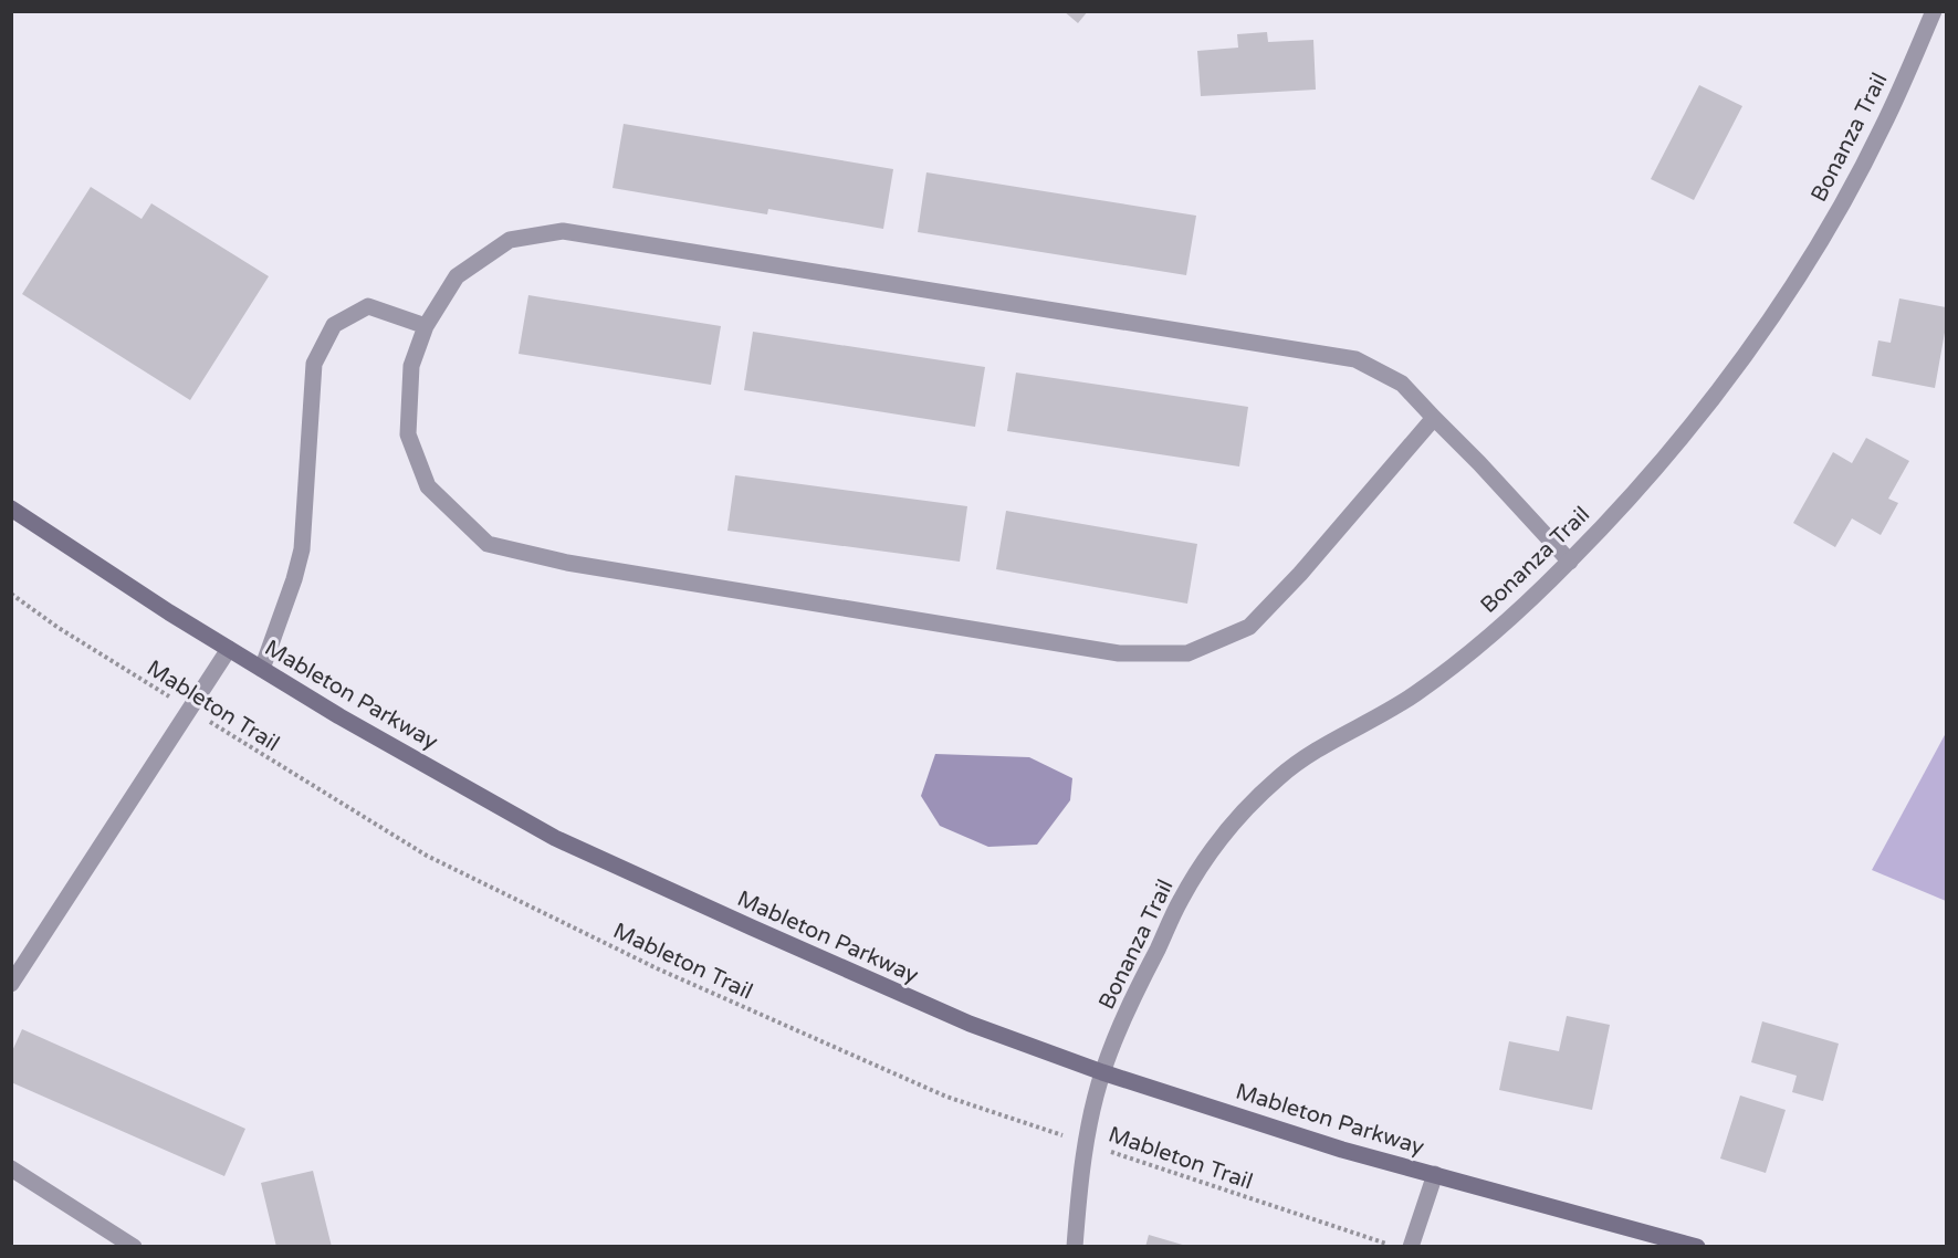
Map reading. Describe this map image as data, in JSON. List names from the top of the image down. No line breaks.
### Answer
{"streets":{"main road":["Mableton Parkway"],"street":["Bonanza Trail"],"path":["Mableton Trail"]},"crossings":[["Bonanza Trail","Mableton Parkway"],["Bonanza Trail","Mableton Trail"]]}
